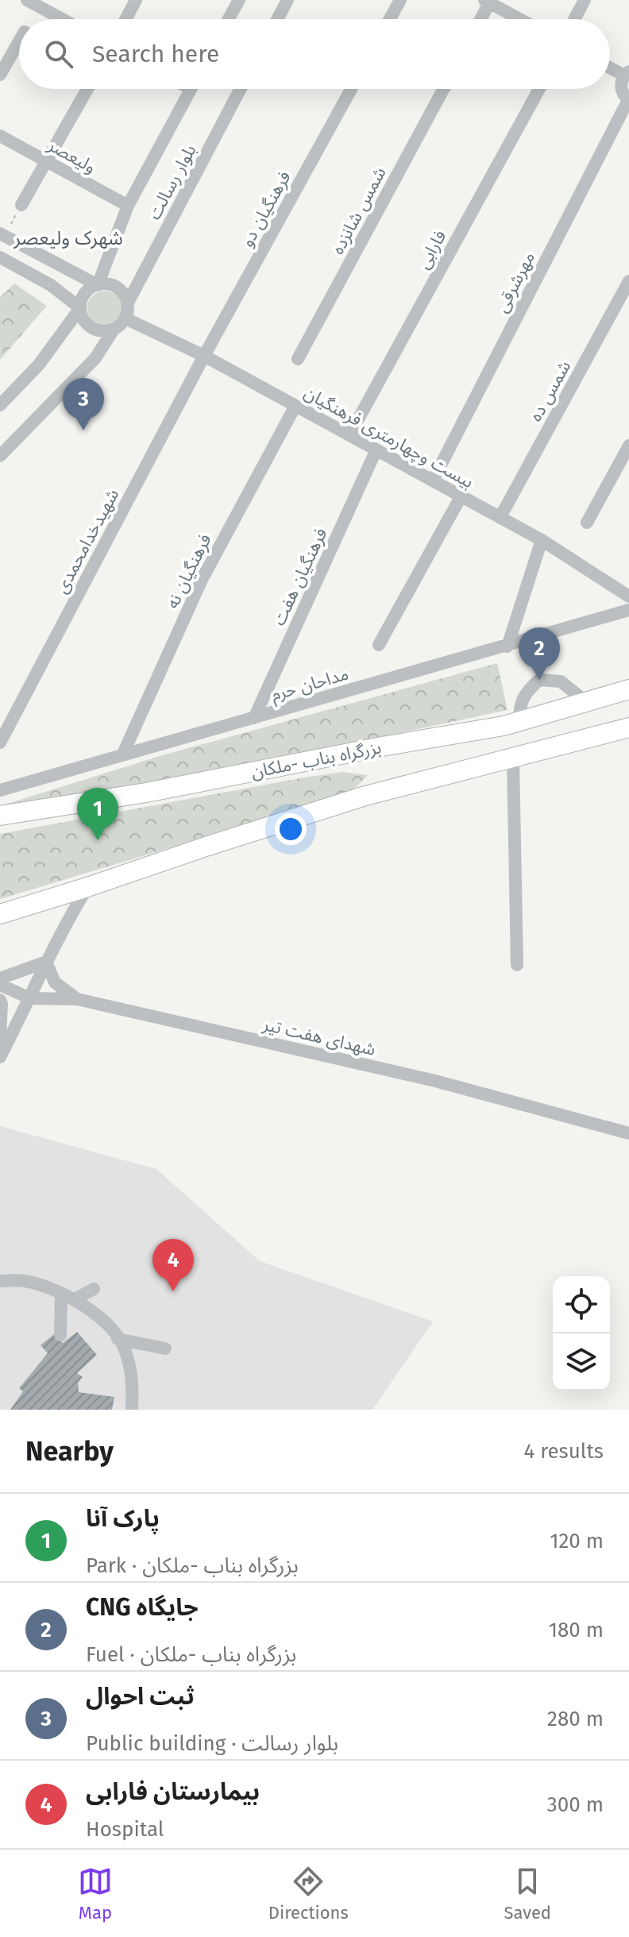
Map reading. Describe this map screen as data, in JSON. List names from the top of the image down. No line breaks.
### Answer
{"streets":{"highway":["بزرگراه بناب -ملکان"],"street":["ولیعصر","بلوار رسالت","فرهنگیان دو","شمس شانزده","فارابی","مهرشرقی","شمس ده","بیست وچهارمتری فرهنگیان","شهیدخدامحمدی","فرهنگیان نه","فرهنگیان هفت","مداحان حرم","شهدای هفت تیر"]},"crossings":[["ولیعصر","بلوار رسالت"],["بلوار رسالت","بیست وچهارمتری فرهنگیان"],["فرهنگیان دو","بیست وچهارمتری فرهنگیان"],["فرهنگیان دو","شهیدخدامحمدی"],["فارابی","بیست وچهارمتری فرهنگیان"],["مهرشرقی","بیست وچهارمتری فرهنگیان"],["شمس ده","بیست وچهارمتری فرهنگیان"],["بیست وچهارمتری فرهنگیان","شهیدخدامحمدی"],["بیست وچهارمتری فرهنگیان","فرهنگیان نه"],["بیست وچهارمتری فرهنگیان","فرهنگیان هفت"],["فرهنگیان نه","مداحان حرم"],["فرهنگیان هفت","مداحان حرم"]],"districts":["شهرک ولیعصر"],"page":{"search":"Search here","pins":["3","2","1","4"],"heading":["Nearby","4 results"],"list":[{"mark":"1","name":"پارک آنا","note":"Park · بزرگراه بناب -ملکان","value":"120 m"},{"mark":"2","name":"CNG جایگاه","note":"Fuel · بزرگراه بناب -ملکان","value":"180 m"},{"mark":"3","name":"ثبت احوال","note":"Public building · بلوار رسالت","value":"280 m"},{"mark":"4","name":"بیمارستان فارابی","note":"Hospital","value":"300 m"}],"nav":["Map","Directions","Saved"]}}
